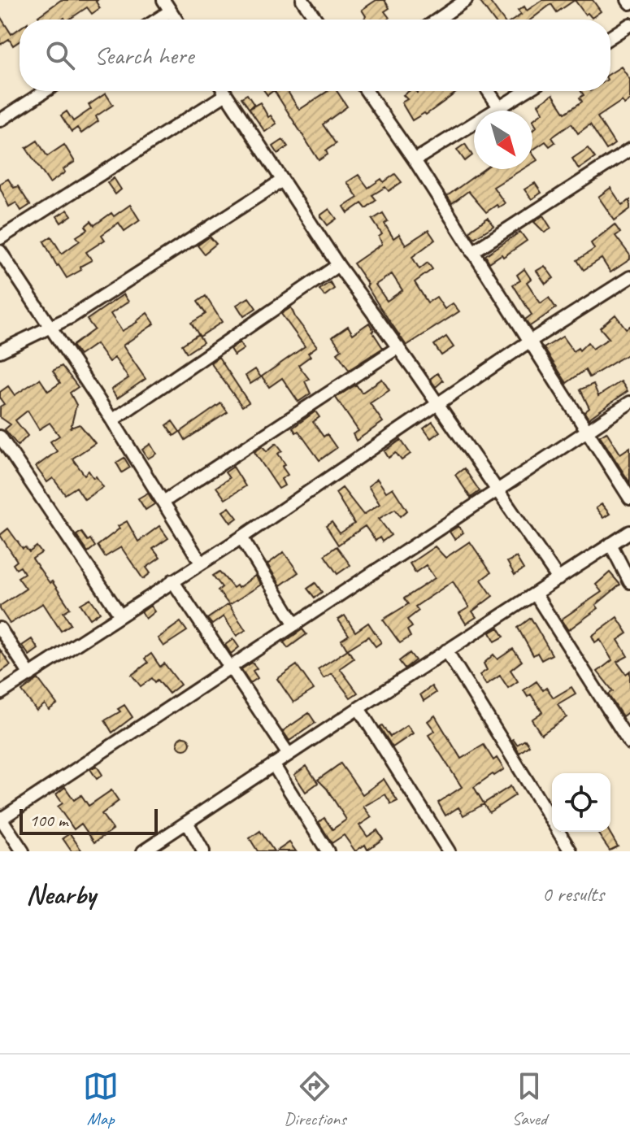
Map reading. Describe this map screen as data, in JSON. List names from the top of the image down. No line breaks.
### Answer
{"scale_bar":"100 m","north":"bottom right","page":{"search":"Search here","scale":"100 m","heading":["Nearby","0 results"],"nav":["Map","Directions","Saved"]}}
